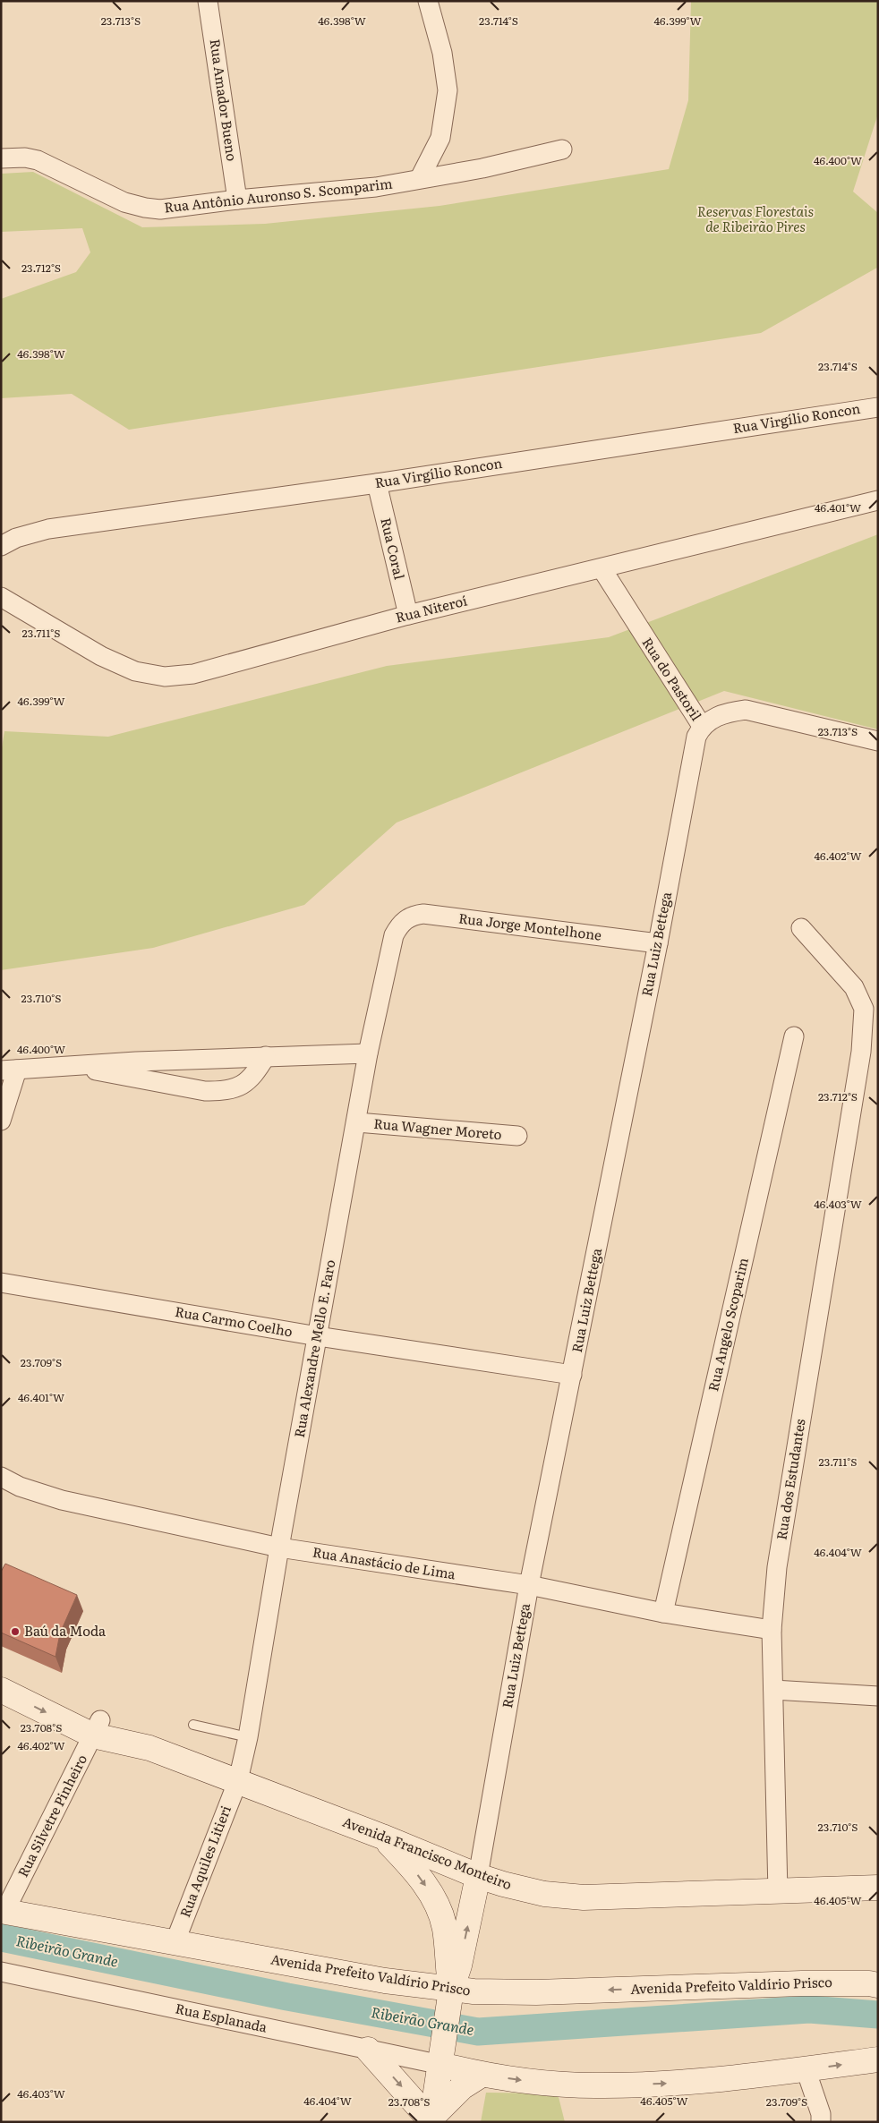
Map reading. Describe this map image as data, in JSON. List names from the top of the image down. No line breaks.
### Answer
{"streets":{"main road":["Avenida Francisco Monteiro","Avenida Prefeito Valdírio Prisco"],"street":["Rua Amador Bueno","Rua Antônio Auronso S. Scomparim","Rua Virgílio Roncon","Rua Coral","Rua Niteroí","Rua do Pastoril","Rua Jorge Montelhone","Rua Luiz Bettega","Rua Wagner Moreto","Rua Carmo Coelho","Rua Angelo Scoparim","Rua Alexandre Mello E. Faro","Rua dos Estudantes","Rua Anastácio de Lima","Rua Silvetre Pinheiro","Rua Aquiles Litieri","Rua Esplanada"]},"crossings":[["Rua Amador Bueno","Rua Antônio Auronso S. Scomparim"],["Rua Virgílio Roncon","Rua Coral"],["Rua Coral","Rua Niteroí"],["Rua Niteroí","Rua do Pastoril"],["Rua do Pastoril","Rua Luiz Bettega"],["Rua Jorge Montelhone","Rua Luiz Bettega"],["Rua Jorge Montelhone","Rua Alexandre Mello E. Faro"],["Rua Luiz Bettega","Rua Carmo Coelho"],["Rua Luiz Bettega","Rua Anastácio de Lima"],["Rua Luiz Bettega","Avenida Francisco Monteiro"],["Rua Wagner Moreto","Rua Alexandre Mello E. Faro"],["Rua Carmo Coelho","Rua Alexandre Mello E. Faro"],["Rua Angelo Scoparim","Rua Anastácio de Lima"],["Rua Alexandre Mello E. Faro","Rua Anastácio de Lima"],["Rua Alexandre Mello E. Faro","Avenida Francisco Monteiro"],["Rua Alexandre Mello E. Faro","Rua Aquiles Litieri"],["Rua dos Estudantes","Rua Anastácio de Lima"],["Rua dos Estudantes","Avenida Francisco Monteiro"],["Rua Silvetre Pinheiro","Avenida Francisco Monteiro"],["Rua Silvetre Pinheiro","Avenida Prefeito Valdírio Prisco"],["Avenida Francisco Monteiro","Rua Aquiles Litieri"],["Rua Aquiles Litieri","Avenida Prefeito Valdírio Prisco"]],"water":["Ribeirão Grande"],"parks":["Reservas Florestais de Ribeirão Pires"],"places":["Baú da Moda"],"coordinates":["23.713°S","23.714°S","46.399°W","46.398°W","46.400°W","23.712°S","46.401°W","23.711°S","46.402°W","23.710°S","46.403°W","23.709°S","46.404°W","23.708°S","46.405°W"]}
